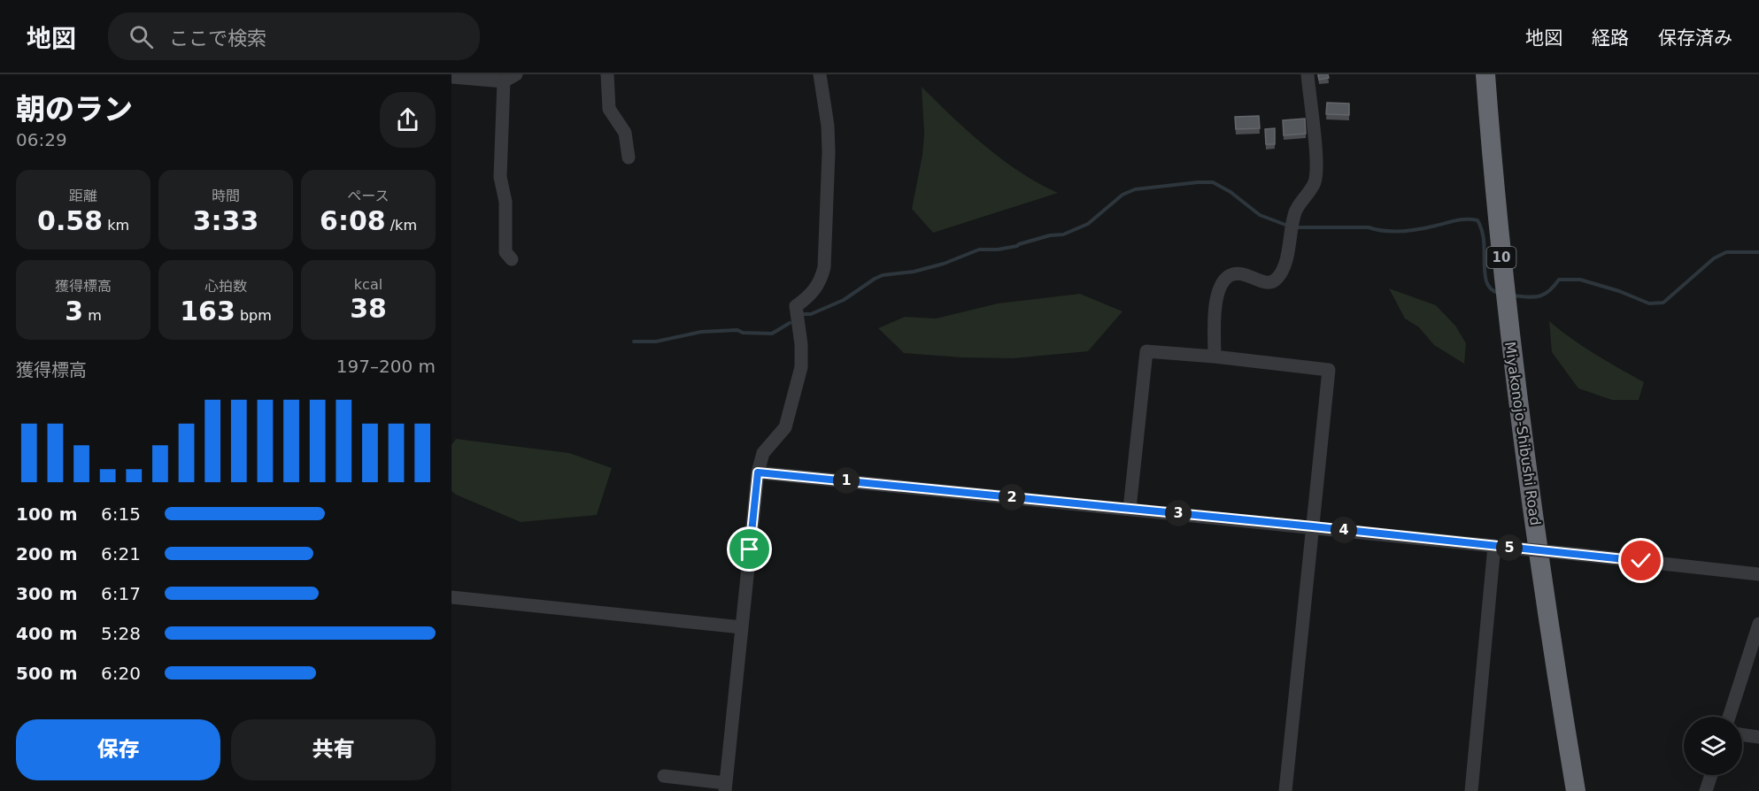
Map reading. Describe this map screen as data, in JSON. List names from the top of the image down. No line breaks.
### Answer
{"streets":{"highway":["10","Miyakonojo-Shibushi Road"]},"page":{"header":"地図","search":"ここで検索","nav":["地図","経路","保存済み"],"heading":["朝のラン","06:29"],"stats":[["距離","0.58 km"],["時間","3:33"],["ペース","6:08 /km"],["獲得標高","3 m"],["心拍数","163 bpm"],["kcal","38"]],"chart":["獲得標高","197–200 m"],"pins":["1","2","3","4","5"],"list":[{"name":"100 m","note":"6:15"},{"name":"200 m","note":"6:21"},{"name":"300 m","note":"6:17"},{"name":"400 m","note":"5:28"},{"name":"500 m","note":"6:20"}],"buttons":["保存","共有"]}}
